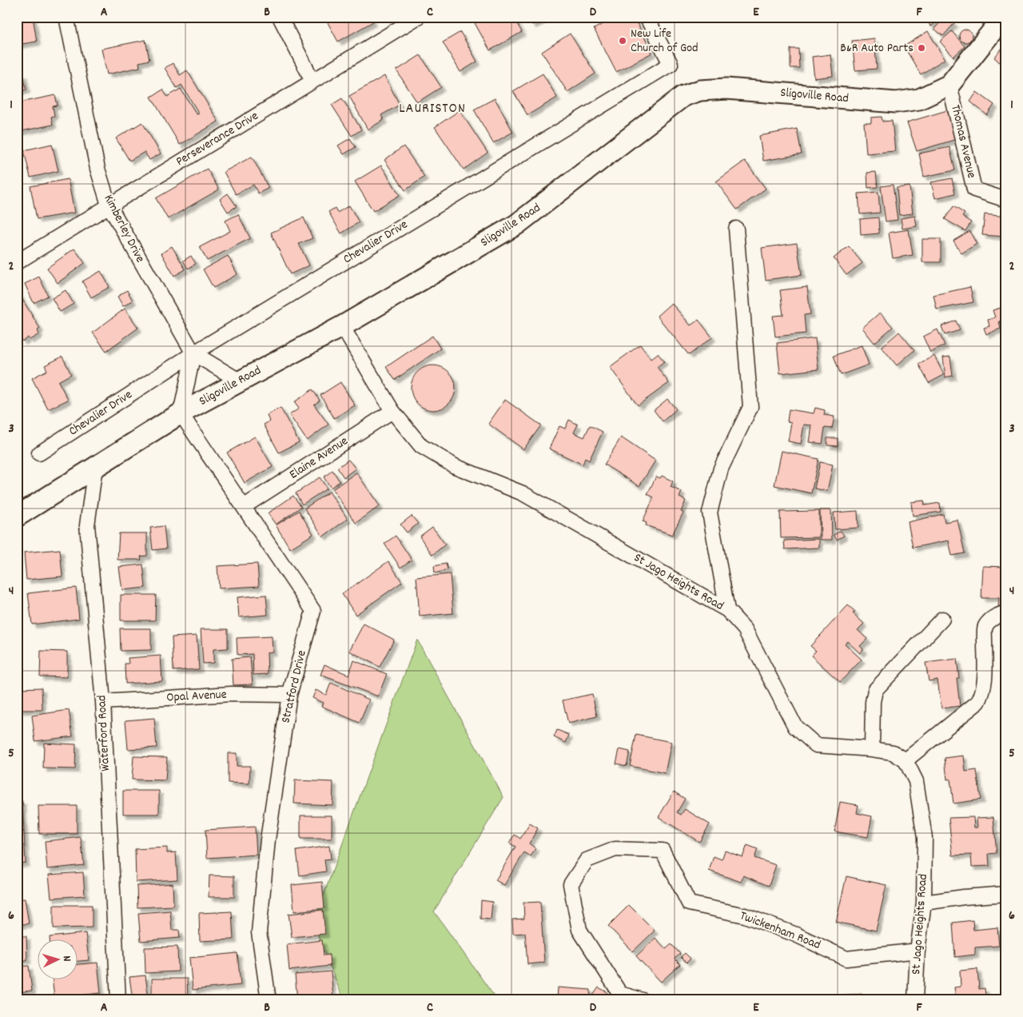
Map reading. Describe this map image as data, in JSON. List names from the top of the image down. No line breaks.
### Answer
{"streets":{"street":["Sligoville Road","Perseverance Drive","Thomas Avenue","Kimberley Drive","Chevalier Drive","Elaine Avenue","St Jago Heights Road","Stratford Drive","Opal Avenue","Waterford Road","Twickenham Road"]},"crossings":[["Sligoville Road","Thomas Avenue"],["Sligoville Road","Kimberley Drive"],["Sligoville Road","St Jago Heights Road"],["Sligoville Road","Stratford Drive"],["Sligoville Road","Waterford Road"],["Perseverance Drive","Kimberley Drive"],["Kimberley Drive","Chevalier Drive"],["Elaine Avenue","St Jago Heights Road"],["Elaine Avenue","Stratford Drive"],["St Jago Heights Road","Twickenham Road"],["Stratford Drive","Opal Avenue"],["Opal Avenue","Waterford Road"]],"districts":["LAURISTON"],"places":["New Life Church of God","B&R Auto Parts"],"north":"right","grid":{"columns":["A","B","C","D","E","F"],"rows":["1","2","3","4","5","6"]}}
